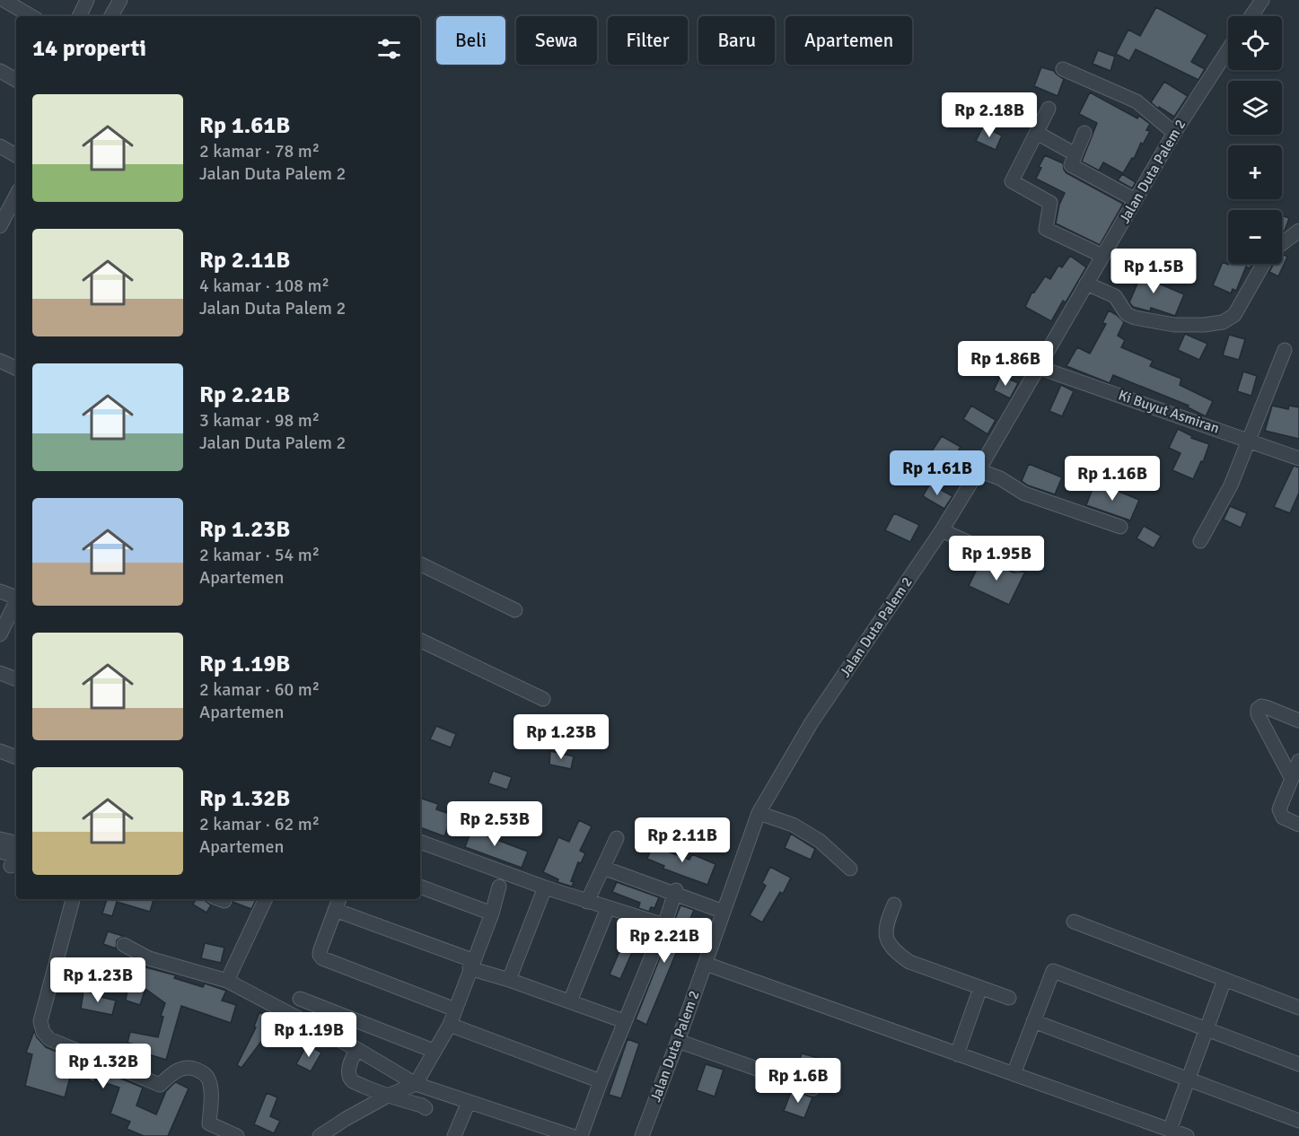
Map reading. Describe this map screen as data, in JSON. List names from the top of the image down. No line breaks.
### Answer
{"streets":{"street":["Jalan Duta Palem 2","Ki Buyut Asmiran"]},"crossings":[["Jalan Duta Palem 2","Ki Buyut Asmiran"]],"page":{"map_buttons":["+","−"],"chip":["Beli","Sewa","Filter","Baru","Apartemen"],"heading":"14 properti","list":[{"name":"Rp 1.61B","note":"2 kamar · 78 m² · Jalan Duta Palem 2"},{"name":"Rp 2.11B","note":"4 kamar · 108 m² · Jalan Duta Palem 2"},{"name":"Rp 2.21B","note":"3 kamar · 98 m² · Jalan Duta Palem 2"},{"name":"Rp 1.23B","note":"2 kamar · 54 m² · Apartemen"},{"name":"Rp 1.19B","note":"2 kamar · 60 m² · Apartemen"},{"name":"Rp 1.32B","note":"2 kamar · 62 m² · Apartemen"}],"price":["Rp 2.18B","Rp 1.5B","Rp 1.86B","Rp 1.61B","Rp 1.16B","Rp 1.95B","Rp 1.23B","Rp 2.53B","Rp 2.11B","Rp 2.21B","Rp 1.23B","Rp 1.19B","Rp 1.32B","Rp 1.6B"]}}
